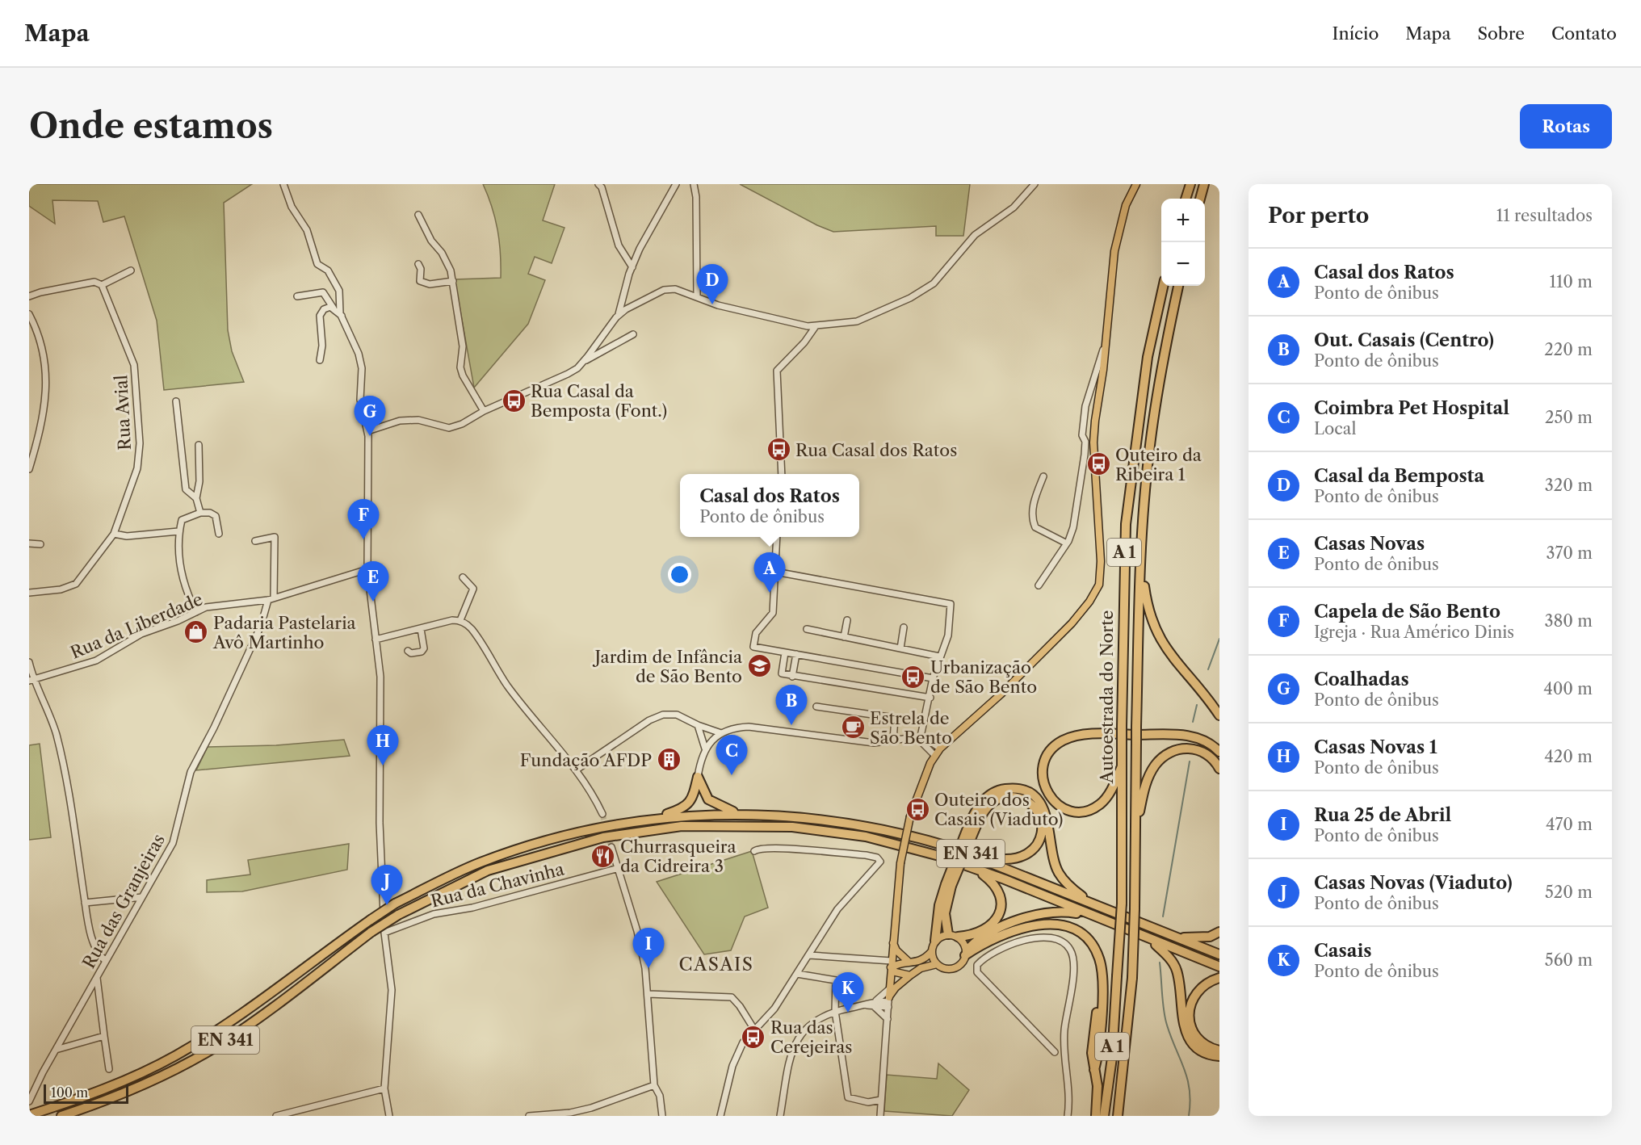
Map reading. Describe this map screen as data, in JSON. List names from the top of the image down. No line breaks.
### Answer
{"streets":{"highway":["A 1","Autoestrada do Norte","EN 341"],"street":["Rua Avial","Rua da Liberdade","Rua da Chavinha","Rua das Granjeiras"]},"crossings":[["Rua da Liberdade","Rua das Granjeiras"]],"districts":["CASAIS"],"places":{"bus stop":["Rua Casal da Bemposta (Font.)","Rua Casal dos Ratos","Outeiro da Ribeira 1","Urbanização de São Bento","Outeiro dos Casais (Viaduto)","Rua das Cerejeiras"],"shop":["Padaria Pastelaria Avô Martinho"],"school or university":["Jardim de Infância de São Bento"],"cafe":["Estrela de São Bento"],"building":["Fundação AFDP"],"restaurant":["Churrasqueira da Cidreira 3"]},"scale_bar":"100 m","page":{"header":"Mapa","nav":["Início","Mapa","Sobre","Contato"],"buttons":"Rotas","title":"Onde estamos","heading":["Por perto","11 resultados"],"map_buttons":["+","−"],"list":[{"mark":"A","name":"Casal dos Ratos","note":"Ponto de ônibus","value":"110 m"},{"mark":"B","name":"Out. Casais (Centro)","note":"Ponto de ônibus","value":"220 m"},{"mark":"C","name":"Coimbra Pet Hospital","note":"Local","value":"250 m"},{"mark":"D","name":"Casal da Bemposta","note":"Ponto de ônibus","value":"320 m"},{"mark":"E","name":"Casas Novas","note":"Ponto de ônibus","value":"370 m"},{"mark":"F","name":"Capela de São Bento","note":"Igreja · Rua Américo Dinis","value":"380 m"},{"mark":"G","name":"Coalhadas","note":"Ponto de ônibus","value":"400 m"},{"mark":"H","name":"Casas Novas 1","note":"Ponto de ônibus","value":"420 m"},{"mark":"I","name":"Rua 25 de Abril","note":"Ponto de ônibus","value":"470 m"},{"mark":"J","name":"Casas Novas (Viaduto)","note":"Ponto de ônibus","value":"520 m"},{"mark":"K","name":"Casais","note":"Ponto de ônibus","value":"560 m"}],"pins":["D","G","F","A","E","B","H","C","J","I","K"],"popup":["Casal dos Ratos","Ponto de ônibus"],"scale":"100 m"}}
